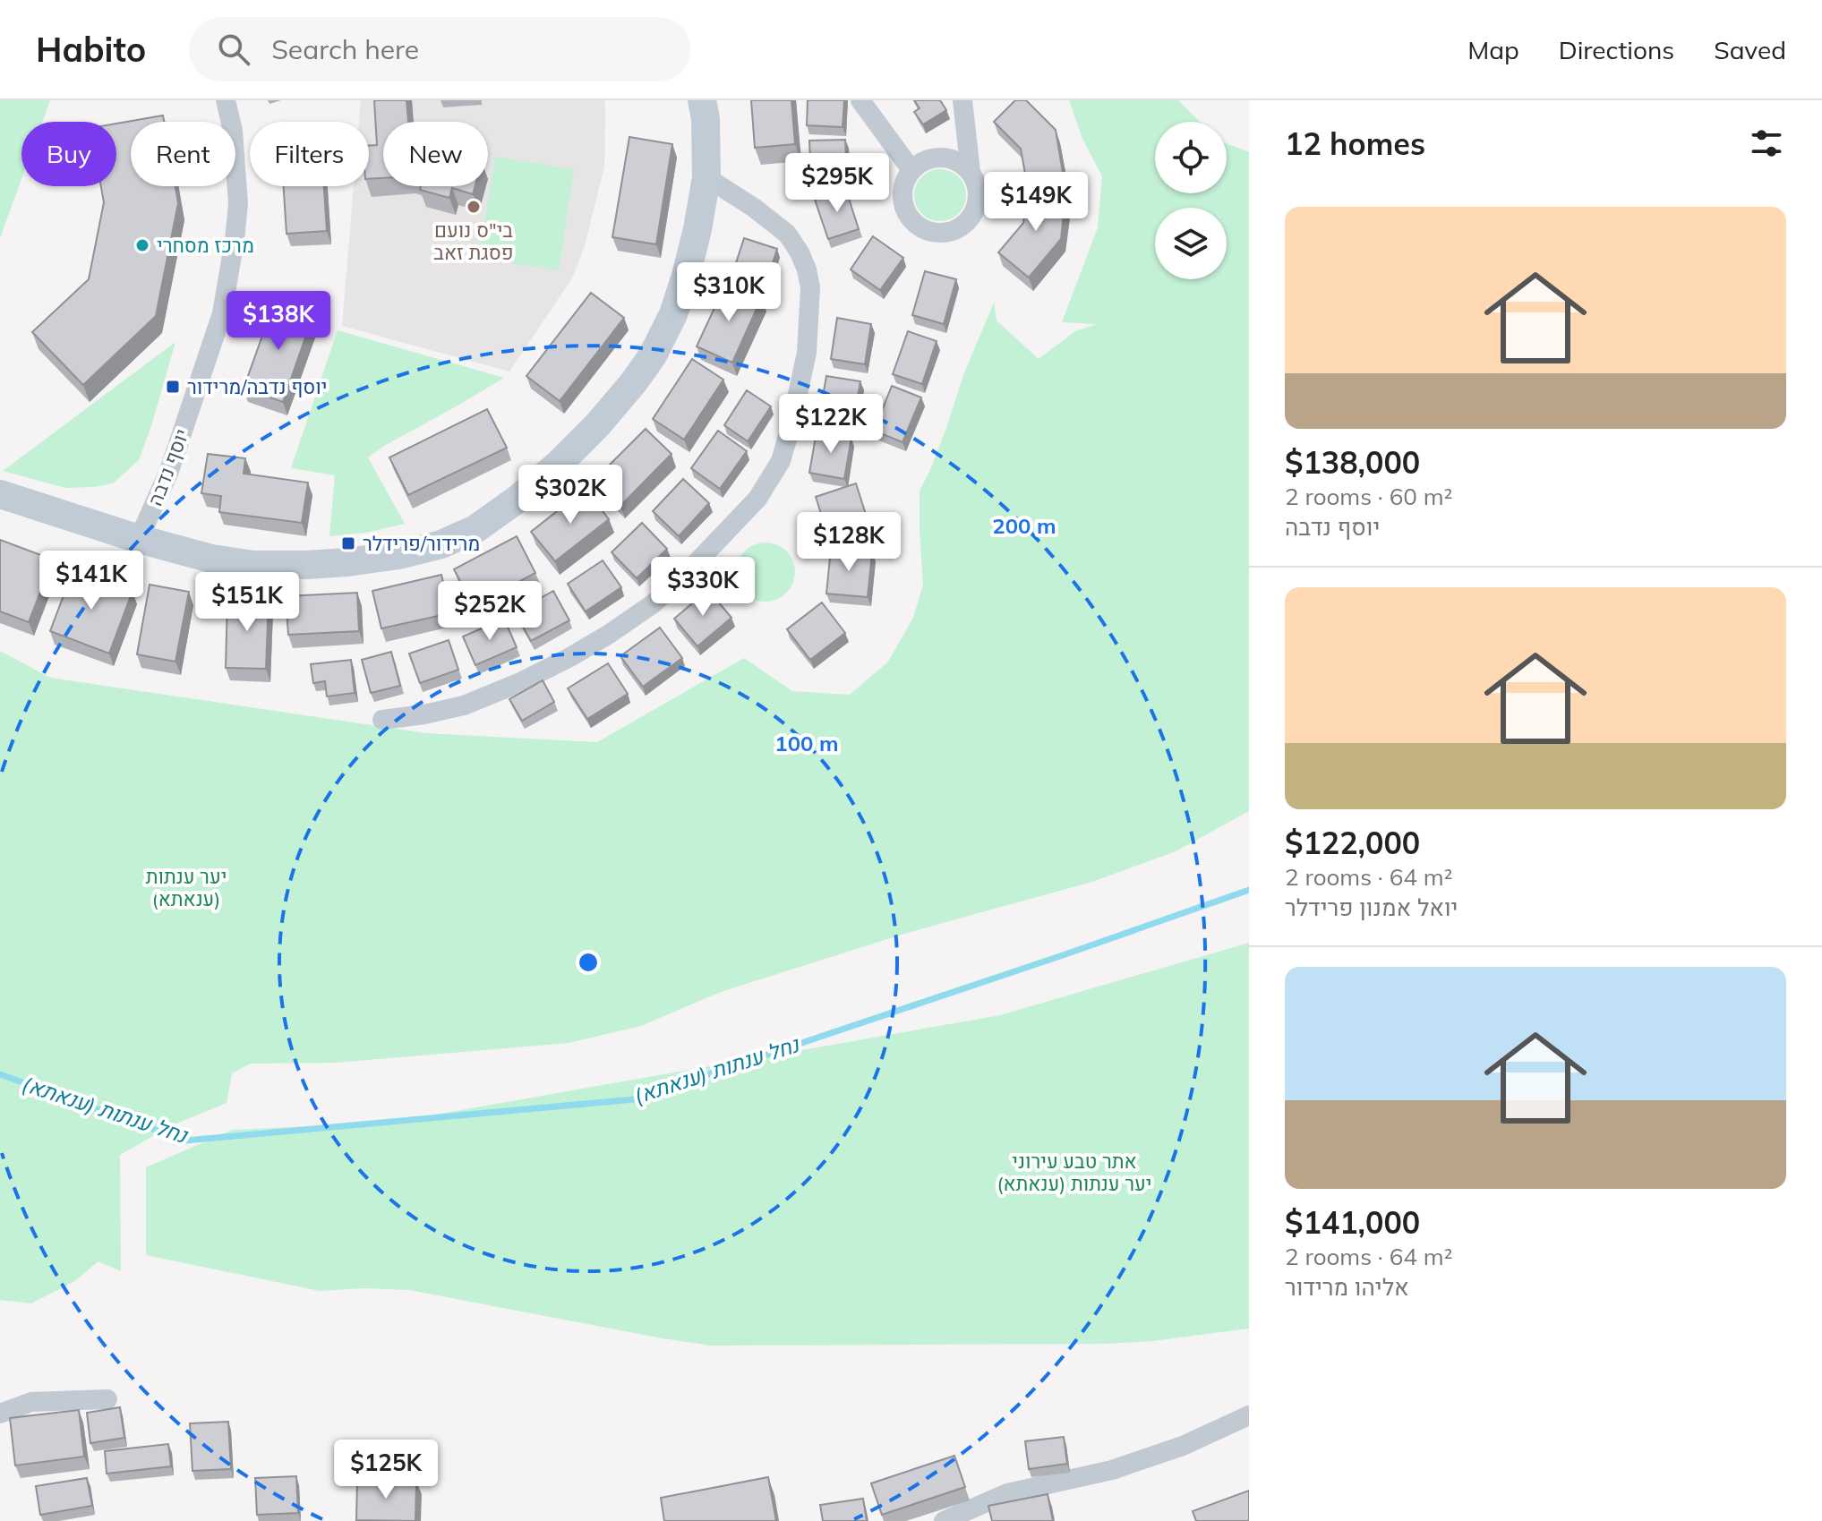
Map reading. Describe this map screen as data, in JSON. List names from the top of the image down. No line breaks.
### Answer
{"streets":{"street":["יוסף נדבה"]},"water":["נחל ענתות (ענאתא)"],"parks":["יער ענתות (ענאתא)","אתר טבע עירוני יער ענתות (ענאתא)"],"places":{"other":["בי\"ס נועם פסגת זאב","מרכז מסחרי"],"transit":["יוסף נדבה/מרידור","מרידור/פרידלר"]},"page":{"header":"Habito","search":"Search here","nav":["Map","Directions","Saved"],"heading":"12 homes","chip":["Buy","Rent","Filters","New"],"price":["$295K","$149K","$310K","$138K","$122K","$302K","$128K","$141K","$330K","$151K","$252K","$125K"],"list":[{"name":"$138,000","note":"2 rooms · 60 m² · יוסף נדבה"},{"name":"$122,000","note":"2 rooms · 64 m² · יואל אמנון פרידלר"},{"name":"$141,000","note":"2 rooms · 64 m² · אליהו מרידור"}]},"rings":["200 m","100 m"]}
